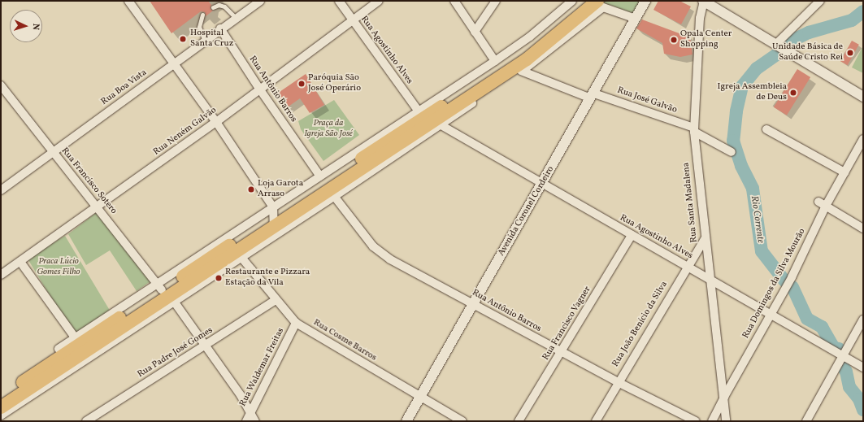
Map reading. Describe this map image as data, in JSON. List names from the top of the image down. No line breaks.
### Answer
{"streets":{"street":["Rua Agostinho Alves","Rua Boa Vista","Rua Antônio Barros","Rua José Galvão","Rua Neném Galvão","Rua Francisco Sotero","Rua Santa Madalena","Avenida Coronel Cordeiro","Rua Domingos da Silva Mourão","Rua Francisco Vagner","Rua João Benício da Silva","Rua Cosme Barros","Rua Padre José Gomes","Rua Waldemar Freitas"]},"crossings":[["Rua Agostinho Alves","Rua Neném Galvão"],["Rua Agostinho Alves","Rua Santa Madalena"],["Rua Agostinho Alves","Avenida Coronel Cordeiro"],["Rua Agostinho Alves","Rua Domingos da Silva Mourão"],["Rua Agostinho Alves","Rua Francisco Vagner"],["Rua Agostinho Alves","Rua João Benício da Silva"],["Rua Boa Vista","Rua Antônio Barros"],["Rua Boa Vista","Rua Francisco Sotero"],["Rua Antônio Barros","Rua Neném Galvão"],["Rua Antônio Barros","Avenida Coronel Cordeiro"],["Rua Antônio Barros","Rua Francisco Vagner"],["Rua Antônio Barros","Rua João Benício da Silva"],["Rua José Galvão","Rua Santa Madalena"],["Rua José Galvão","Avenida Coronel Cordeiro"],["Rua Neném Galvão","Rua Francisco Sotero"],["Rua Francisco Sotero","Rua Padre José Gomes"],["Rua Francisco Sotero","Rua Waldemar Freitas"],["Rua Santa Madalena","Rua Domingos da Silva Mourão"],["Rua Santa Madalena","Rua João Benício da Silva"],["Avenida Coronel Cordeiro","Rua Cosme Barros"],["Rua Cosme Barros","Rua Padre José Gomes"],["Rua Cosme Barros","Rua Waldemar Freitas"]],"water":["Rio Corrente"],"parks":["Praça da Igreja São José","Praca Lúcio Gomes Filho"],"places":["Hospital Santa Cruz","Opala Center Shopping","Unidade Básica de Saúde Cristo Rei","Paróquia São José Operário","Igreja Assembleia de Deus","Loja Garota Arraso","Restaurante e Pizzara Estação da Vila"],"north":"right"}
